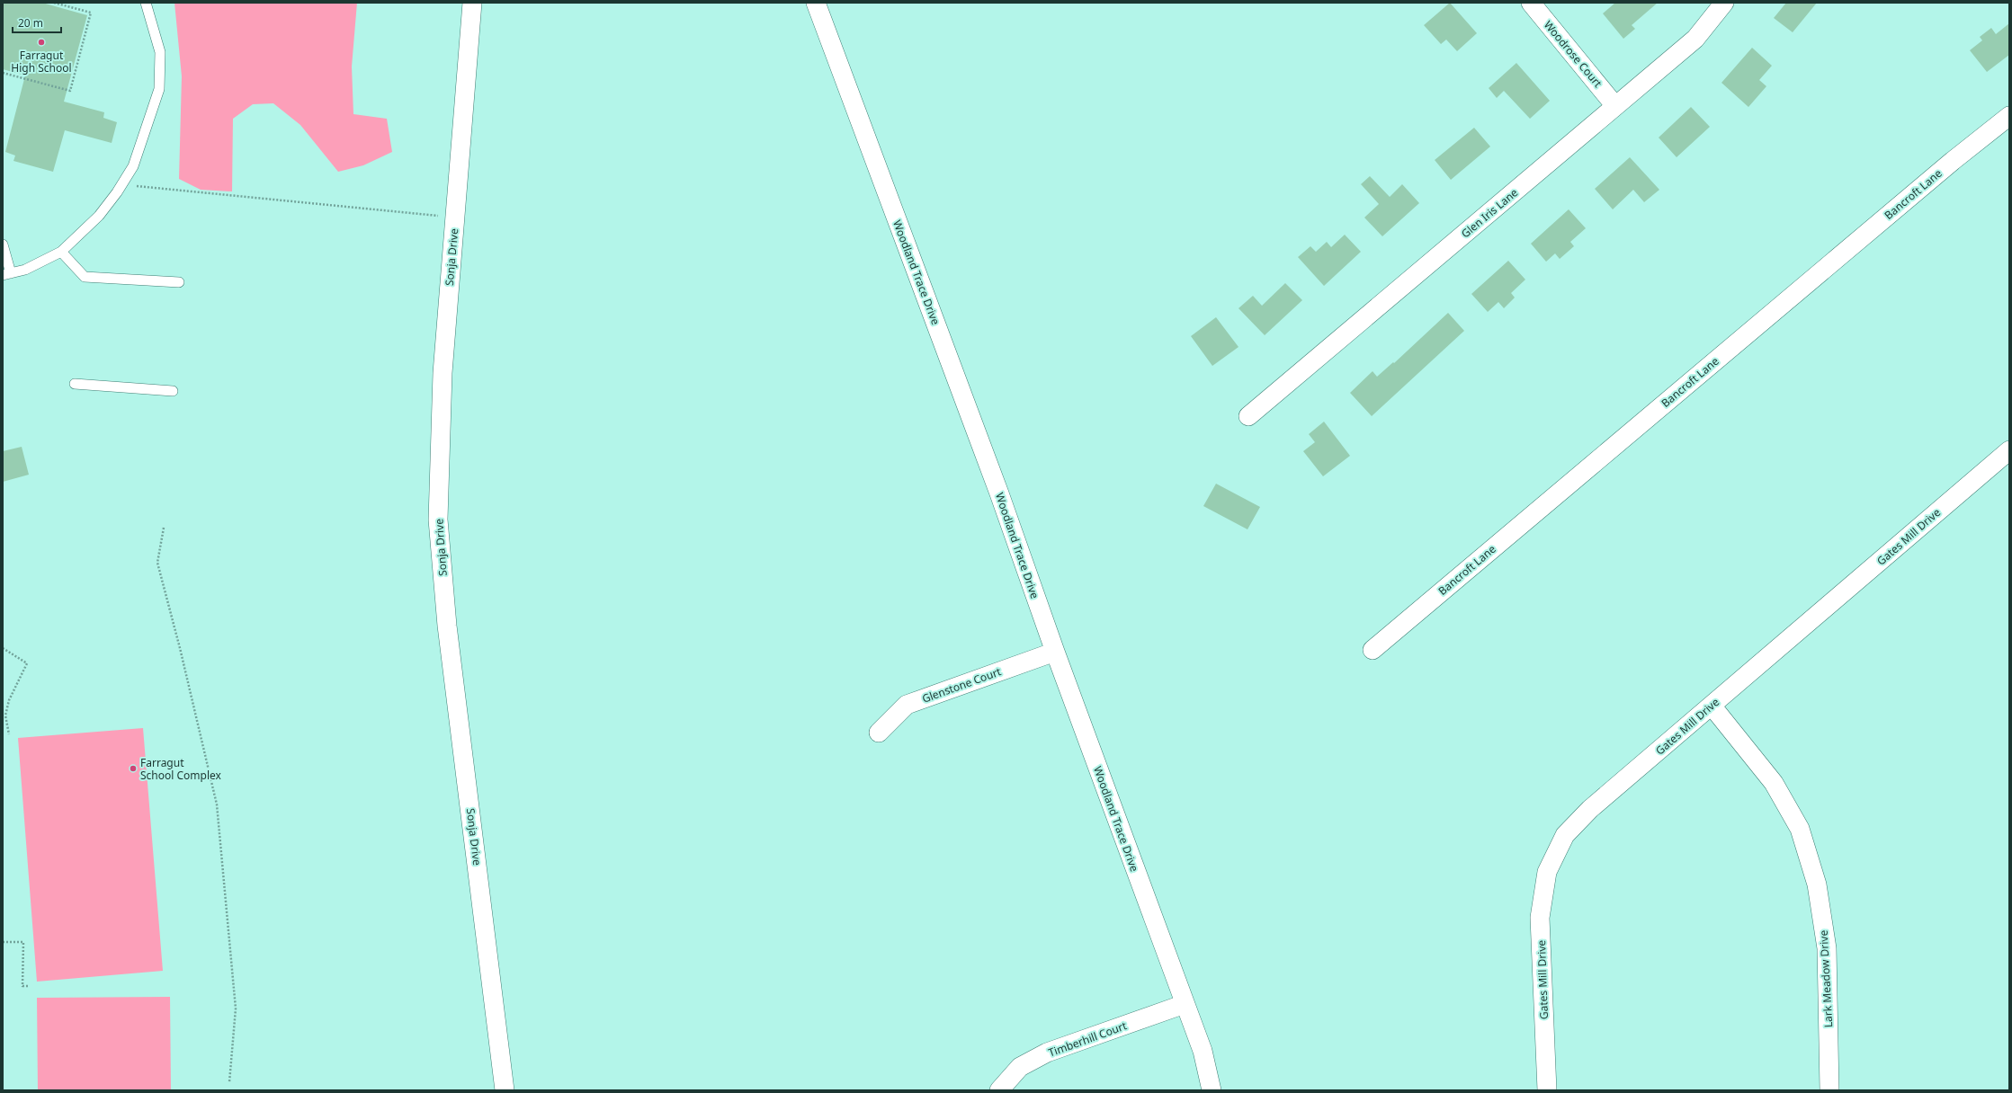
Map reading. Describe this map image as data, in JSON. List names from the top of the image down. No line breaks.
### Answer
{"streets":{"street":["Woodrose Court","Bancroft Lane","Glen Iris Lane","Sonja Drive","Woodland Trace Drive","Gates Mill Drive","Glenstone Court","Lark Meadow Drive","Timberhill Court"]},"crossings":[["Woodrose Court","Glen Iris Lane"],["Woodland Trace Drive","Glenstone Court"],["Woodland Trace Drive","Timberhill Court"],["Gates Mill Drive","Lark Meadow Drive"]],"places":["Farragut High School","Farragut School Complex"],"scale_bar":"20 m"}
